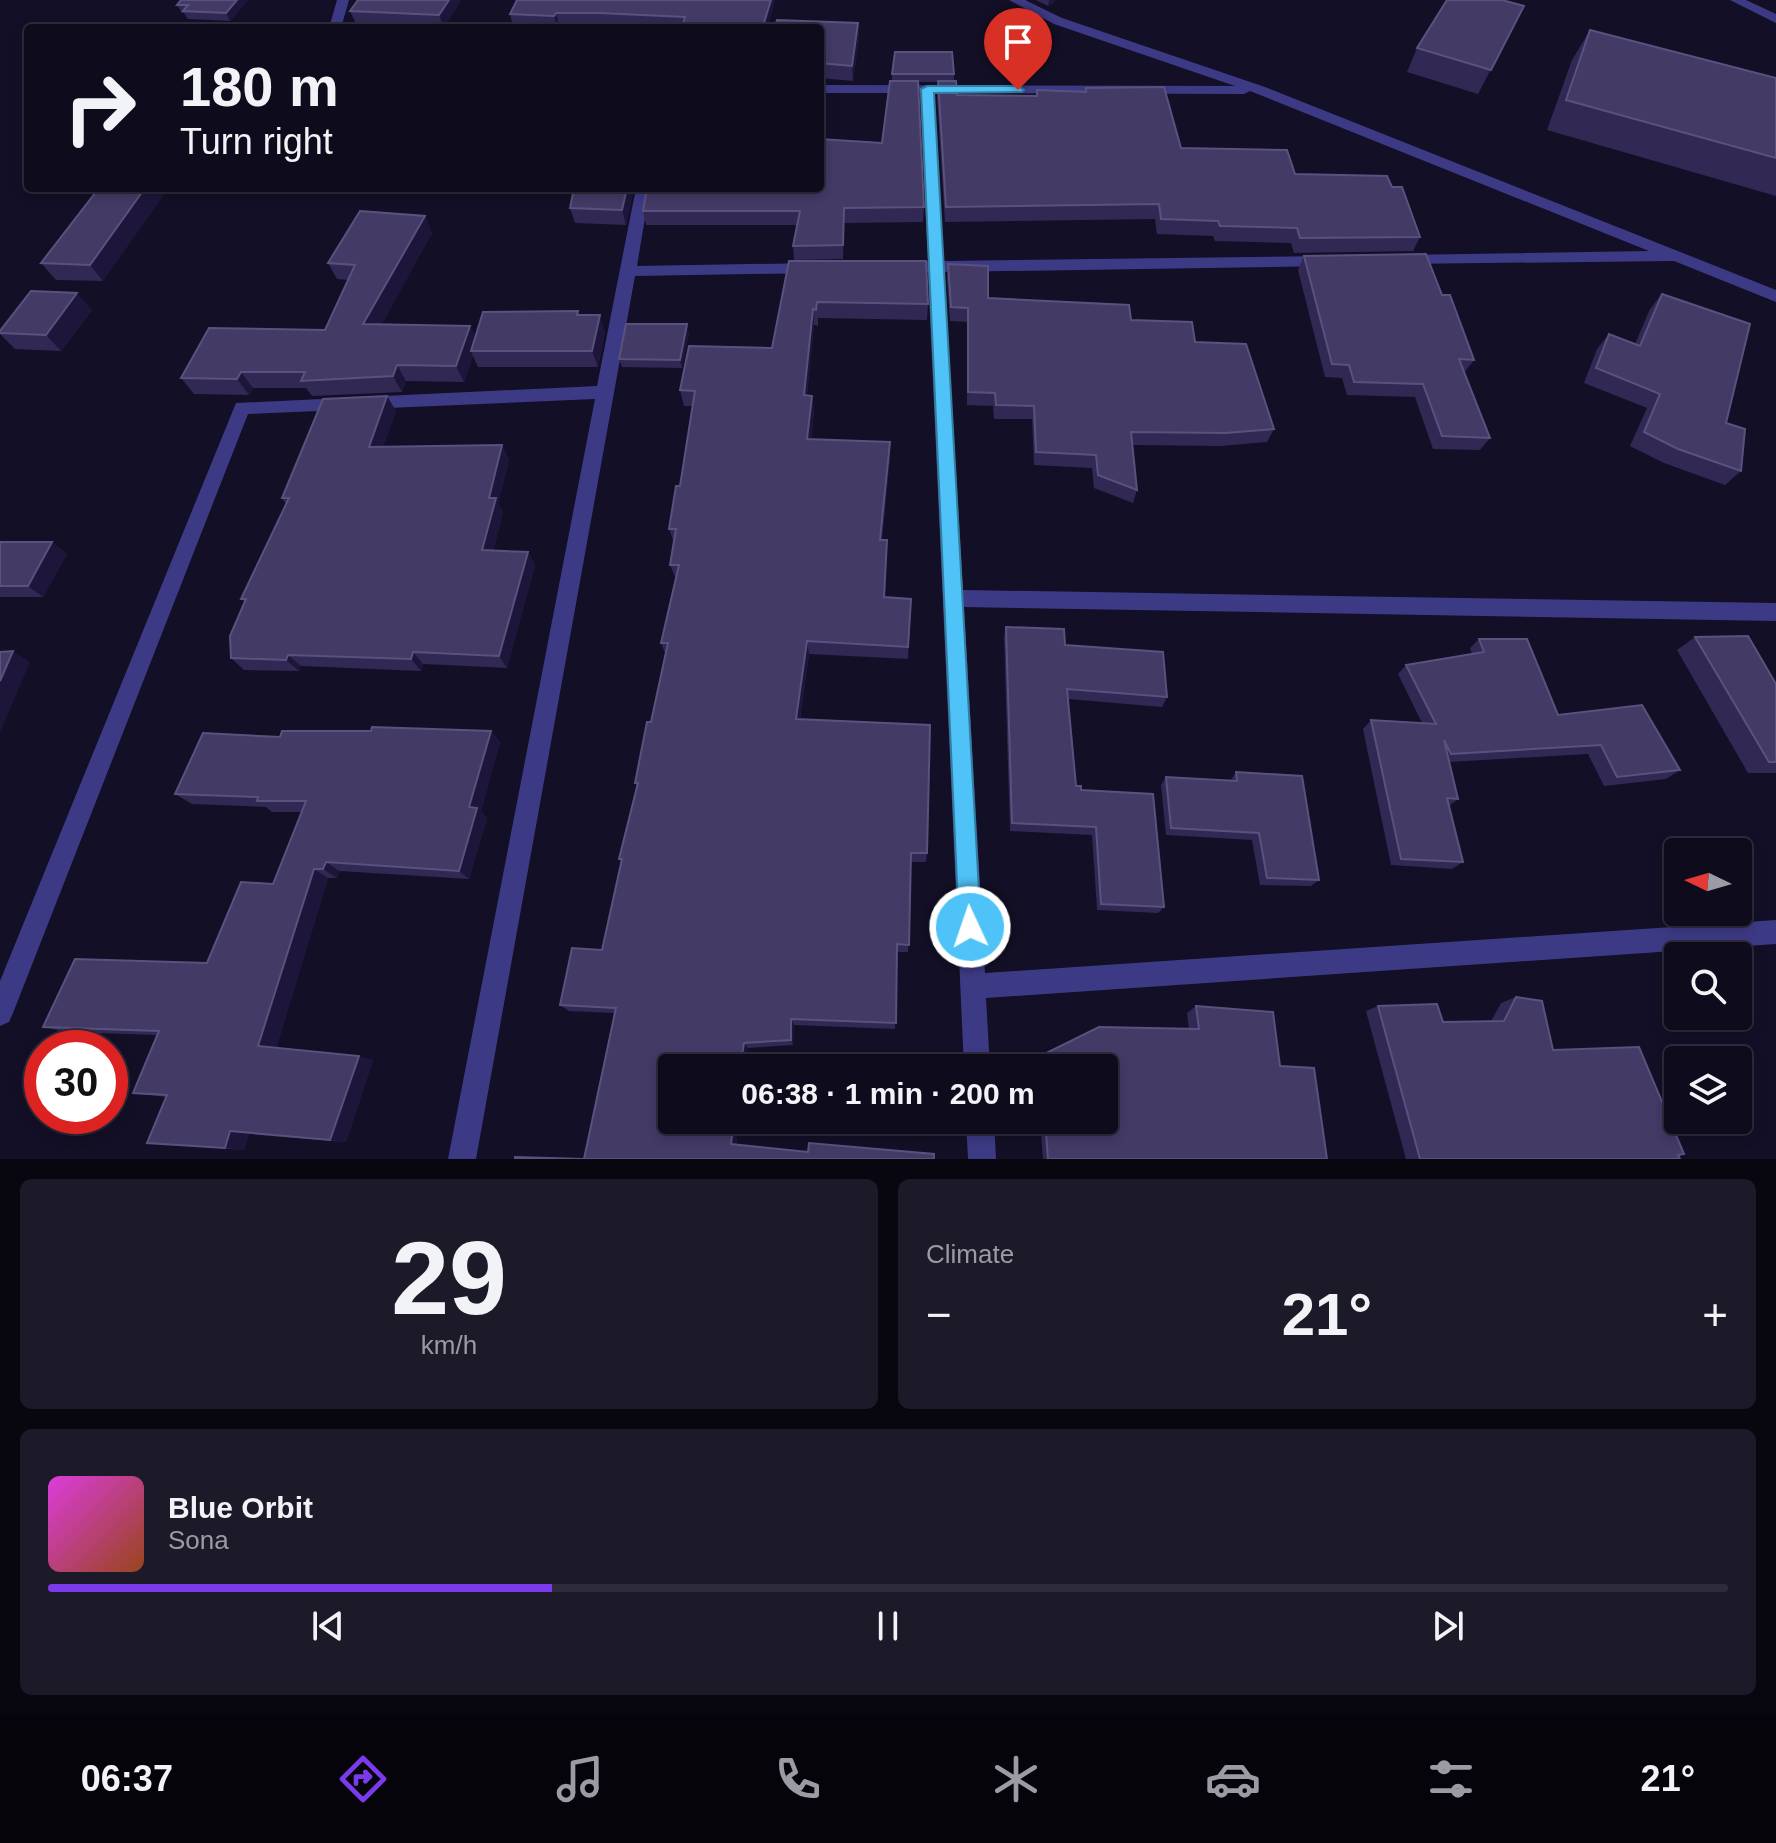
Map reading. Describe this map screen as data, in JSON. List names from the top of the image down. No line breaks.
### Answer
{"north":"left","page":{"turn":["180 m","Turn right"],"limit":"30","trip":"06:38 · 1 min · 200 m","tile":[["29","km/h"],"Climate"],"heat":["−","21°","+"],"song":["Blue Orbit","Sona"],"tabs":["06:37","21°"]}}
